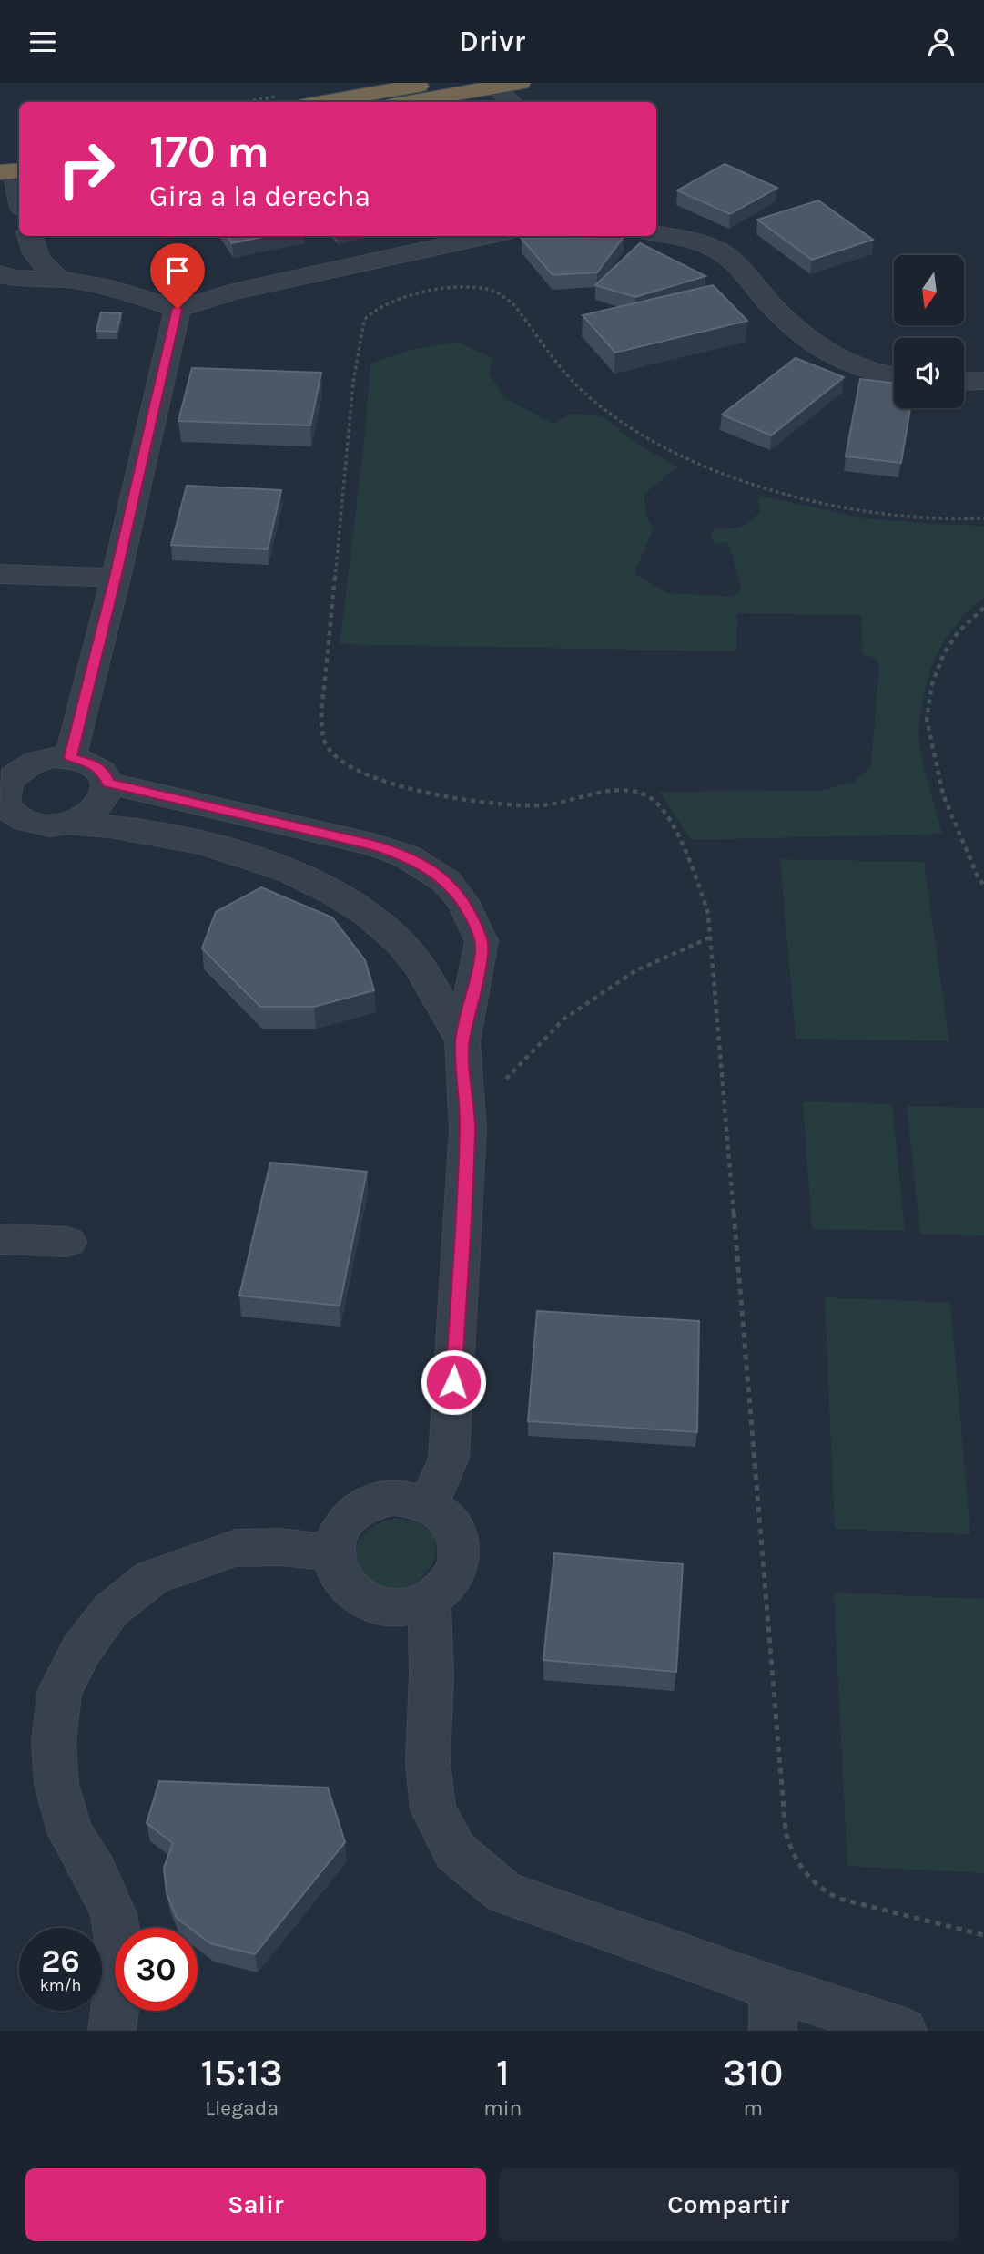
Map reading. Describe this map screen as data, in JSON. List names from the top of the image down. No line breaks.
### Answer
{"north":"bottom","page":{"header":"Drivr","turn":["170 m","Gira a la derecha"],"speed":"26 km/h","limit":"30","eta":["15:13","Llegada","1","min","310","m"],"buttons":["Salir","Compartir"]}}
